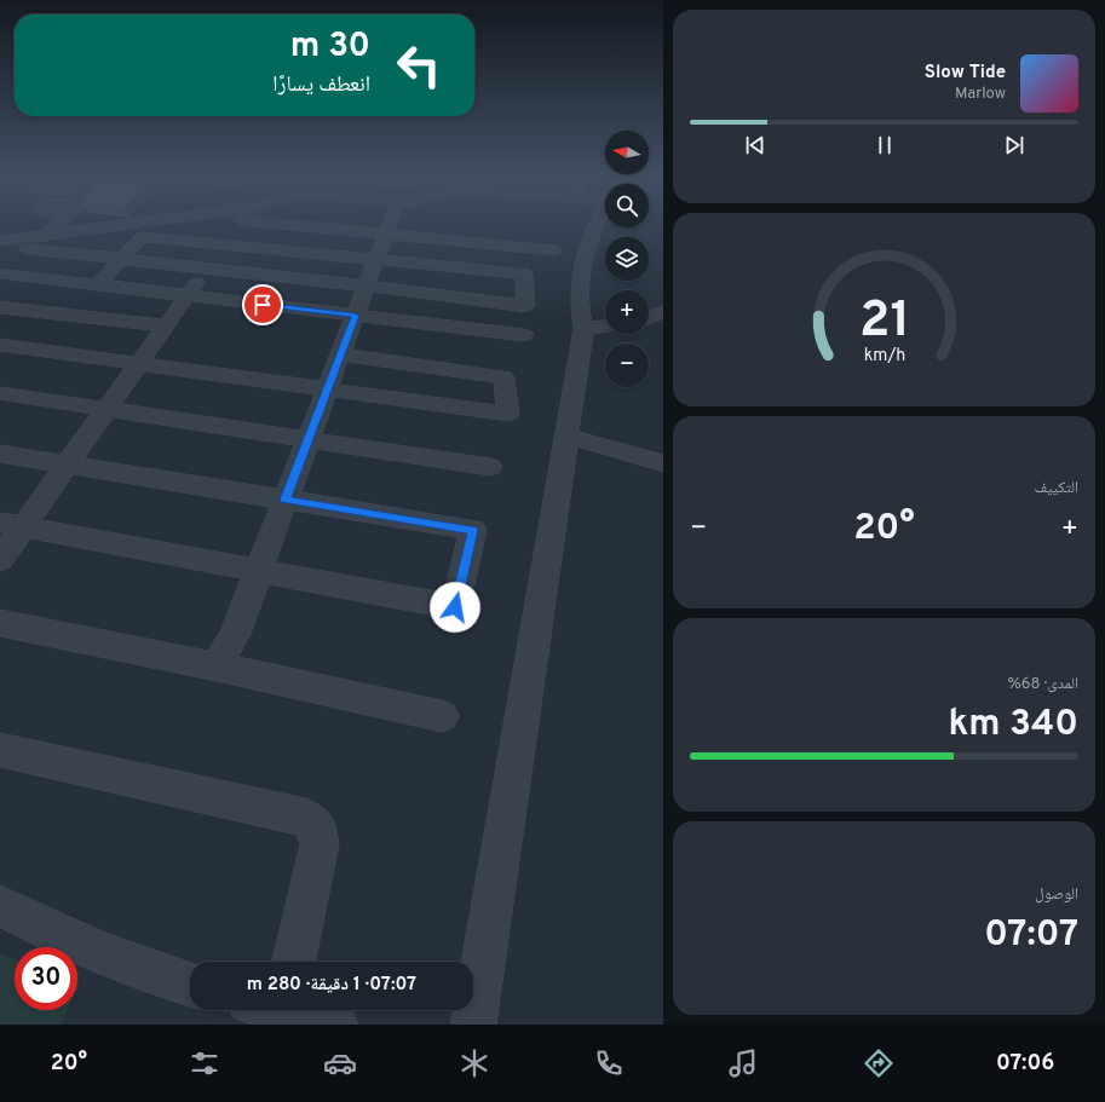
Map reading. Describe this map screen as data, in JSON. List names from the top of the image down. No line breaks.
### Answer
{"north":"left","page":{"turn":["30 m","انعطف يسارًا"],"song":["Slow Tide","Marlow"],"map_buttons":["+","−"],"tile":["التكييف",["المدى · 68%","340 km"],["الوصول","07:07"]],"heat":["−","20°","+"],"limit":"30","trip":"07:07 · 1 دقيقة · 280 m","tabs":["07:06","20°"],"gauge":["21","km/h"]}}
